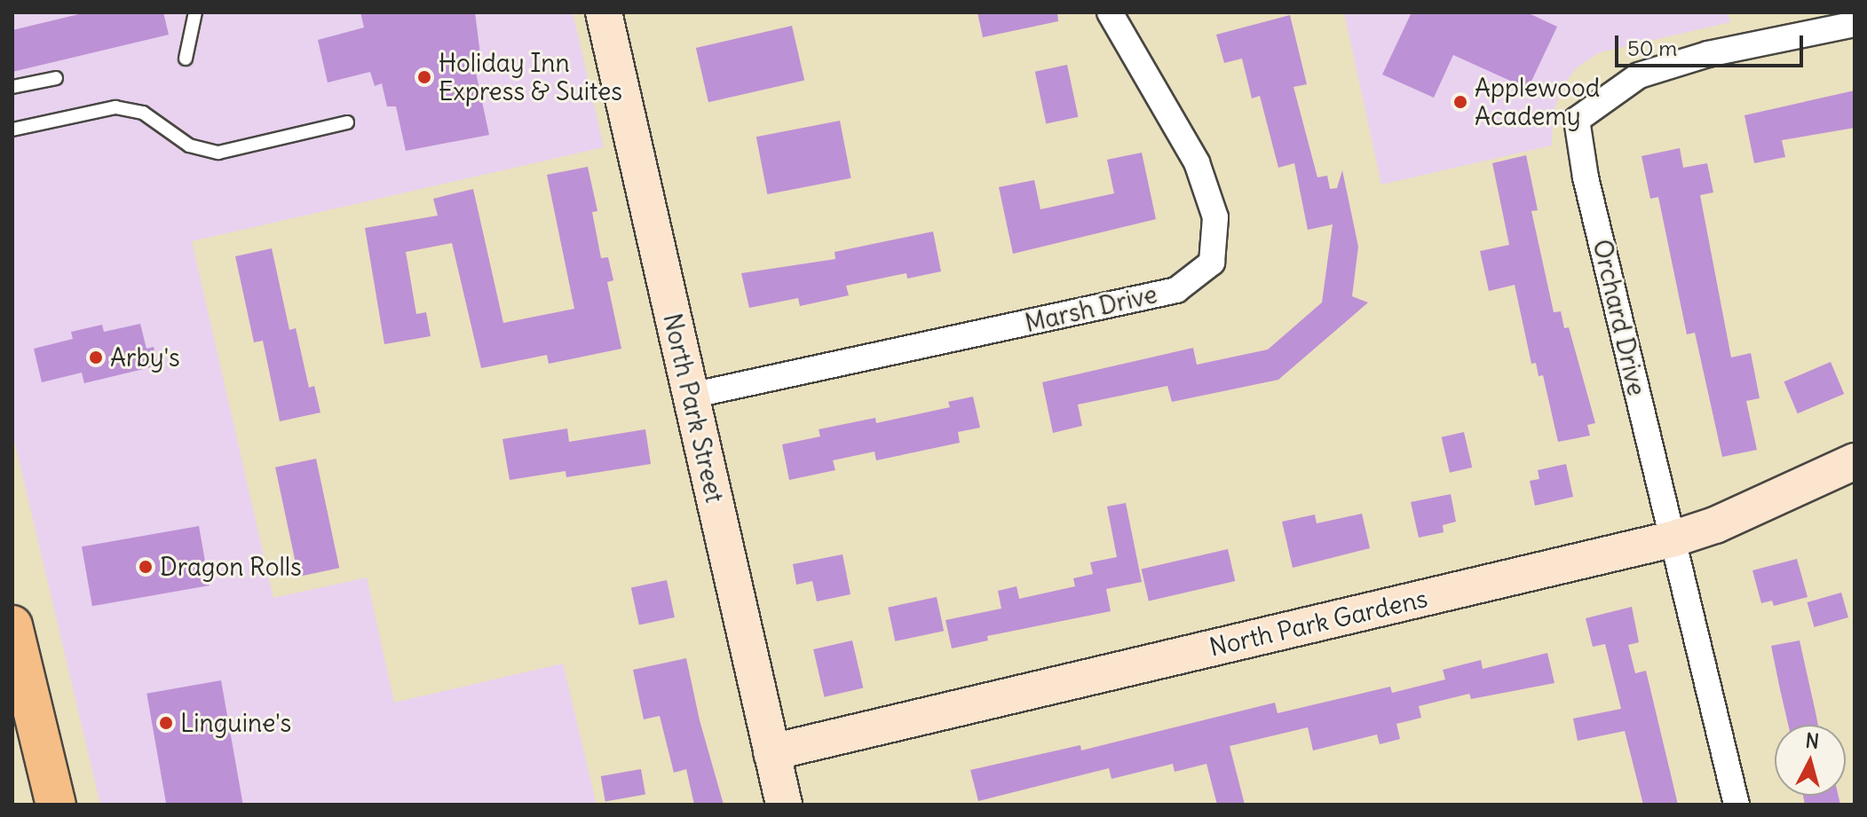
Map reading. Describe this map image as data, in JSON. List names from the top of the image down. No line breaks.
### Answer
{"streets":{"street":["Marsh Drive","Orchard Drive","North Park Street","North Park Gardens"]},"crossings":[["Marsh Drive","North Park Street"],["Orchard Drive","North Park Gardens"],["North Park Street","North Park Gardens"]],"places":["Holiday Inn Express & Suites","Applewood Academy","Arby's","Dragon Rolls","Linguine's"],"scale_bar":"50 m","north":"top"}
